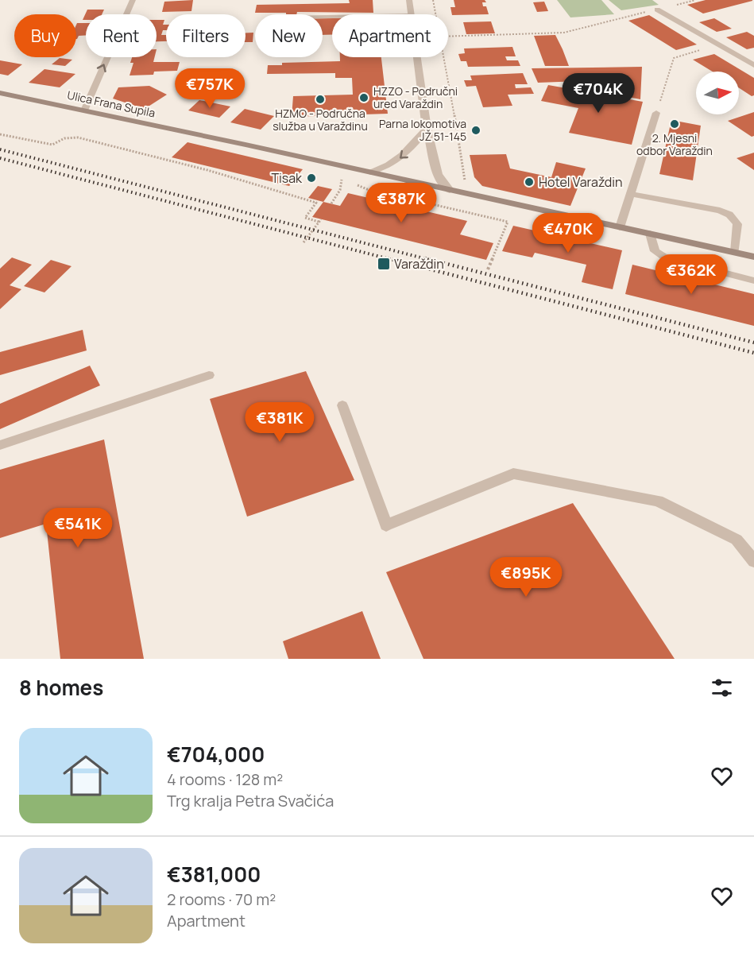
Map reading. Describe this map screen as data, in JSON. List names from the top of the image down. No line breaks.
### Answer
{"streets":{"main road":["Ulica Frana Supila"]},"places":{"other":["HZZO - Područni ured Varaždin","HZMO - Područna služba u Varaždinu","2. Mjesni odbor Varaždin","Parna lokomotiva JŽ 51-145","Tisak","Hotel Varaždin"],"transit":["Varaždin"]},"north":"right","page":{"chip":["Buy","Rent","Filters","New","Apartment"],"price":["€757K","€704K","€387K","€470K","€362K","€381K","€541K","€895K"],"heading":"8 homes","list":[{"name":"€704,000","note":"4 rooms · 128 m² · Trg kralja Petra Svačića"},{"name":"€381,000","note":"2 rooms · 70 m² · Apartment"}]}}
